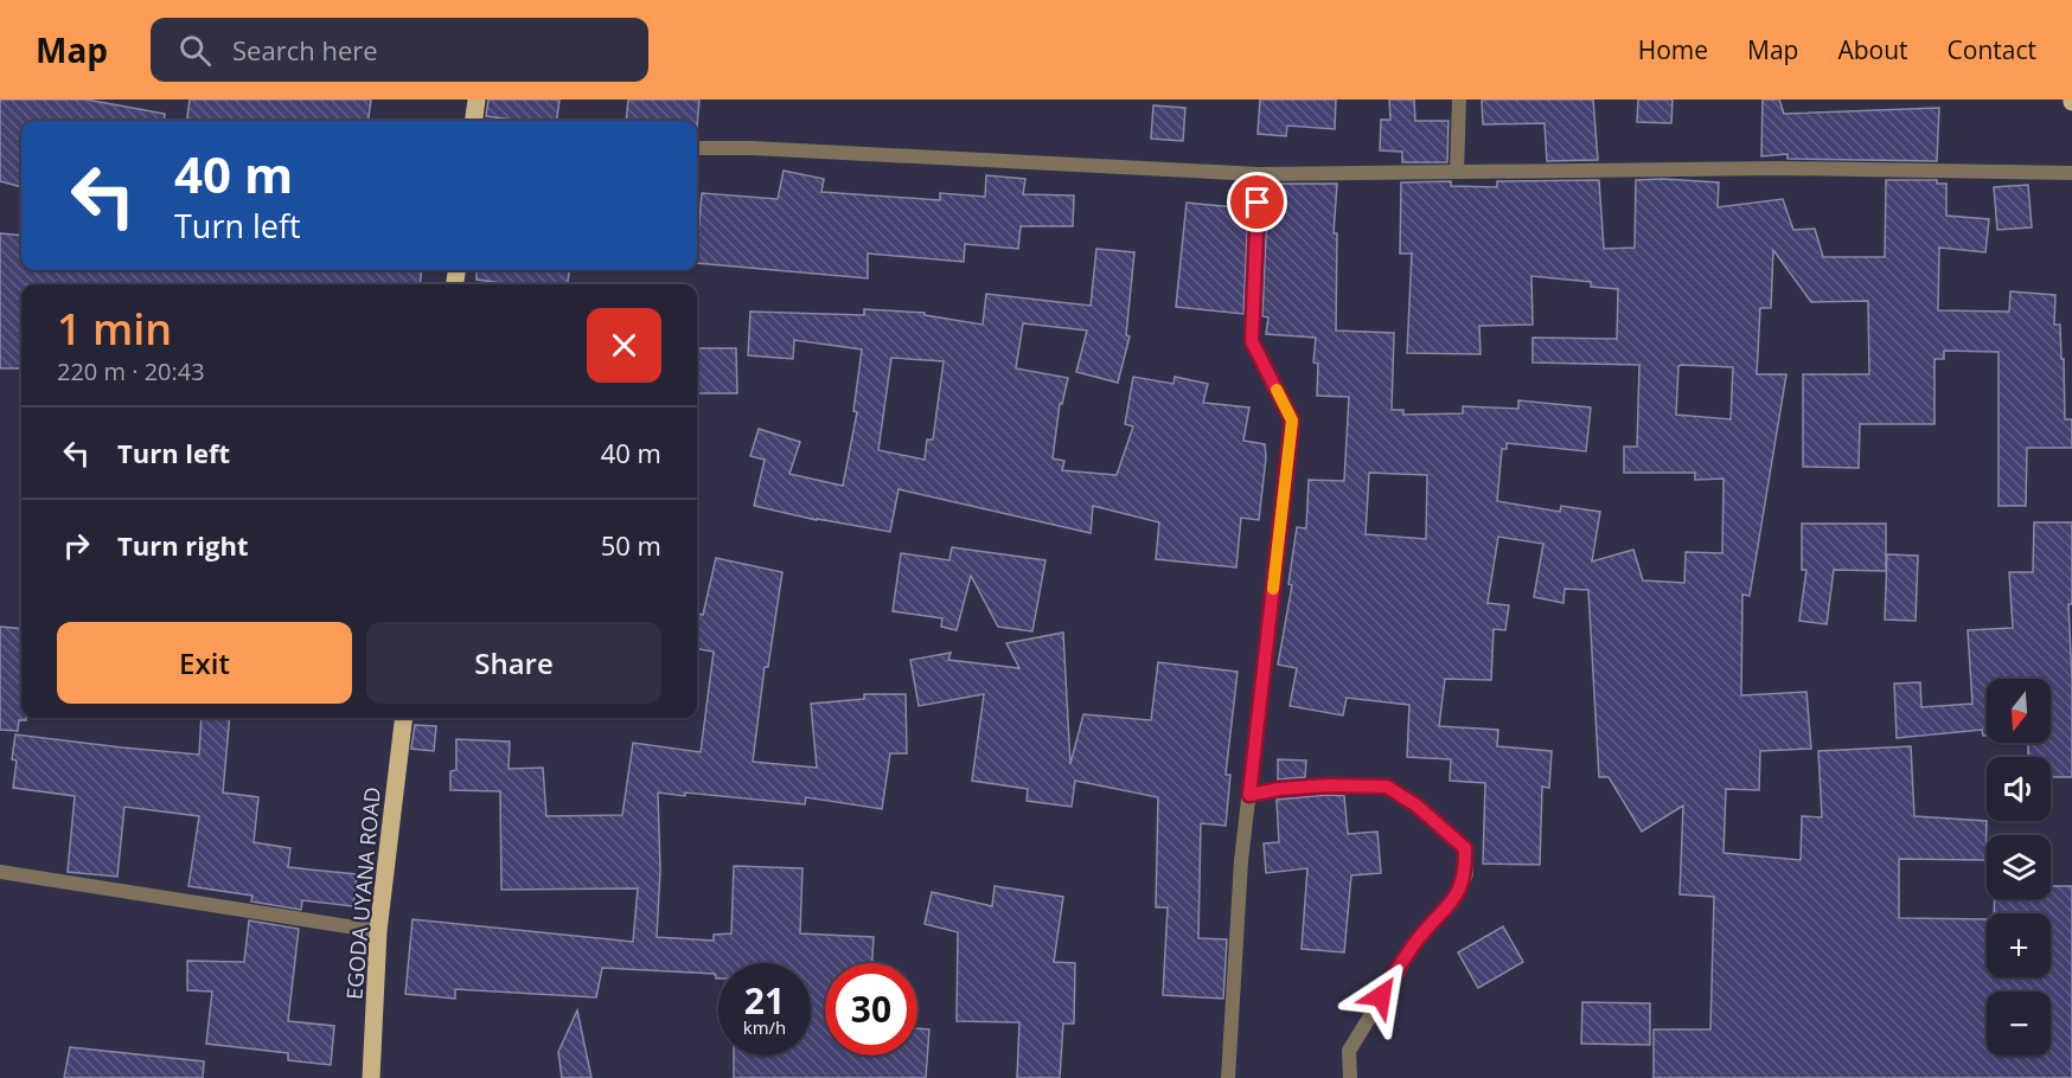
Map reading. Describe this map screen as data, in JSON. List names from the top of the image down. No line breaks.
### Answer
{"streets":{"main road":["EGODA UYANA ROAD"]},"north":"bottom","page":{"header":"Map","search":"Search here","nav":["Home","Map","About","Contact"],"turn":["40 m","Turn left"],"heading":["1 min","220 m · 20:43"],"list":[{"name":"Turn left","value":"40 m"},{"name":"Turn right","value":"50 m"}],"buttons":["Exit","Share"],"map_buttons":["+","−"],"speed":"21 km/h","limit":"30"}}
